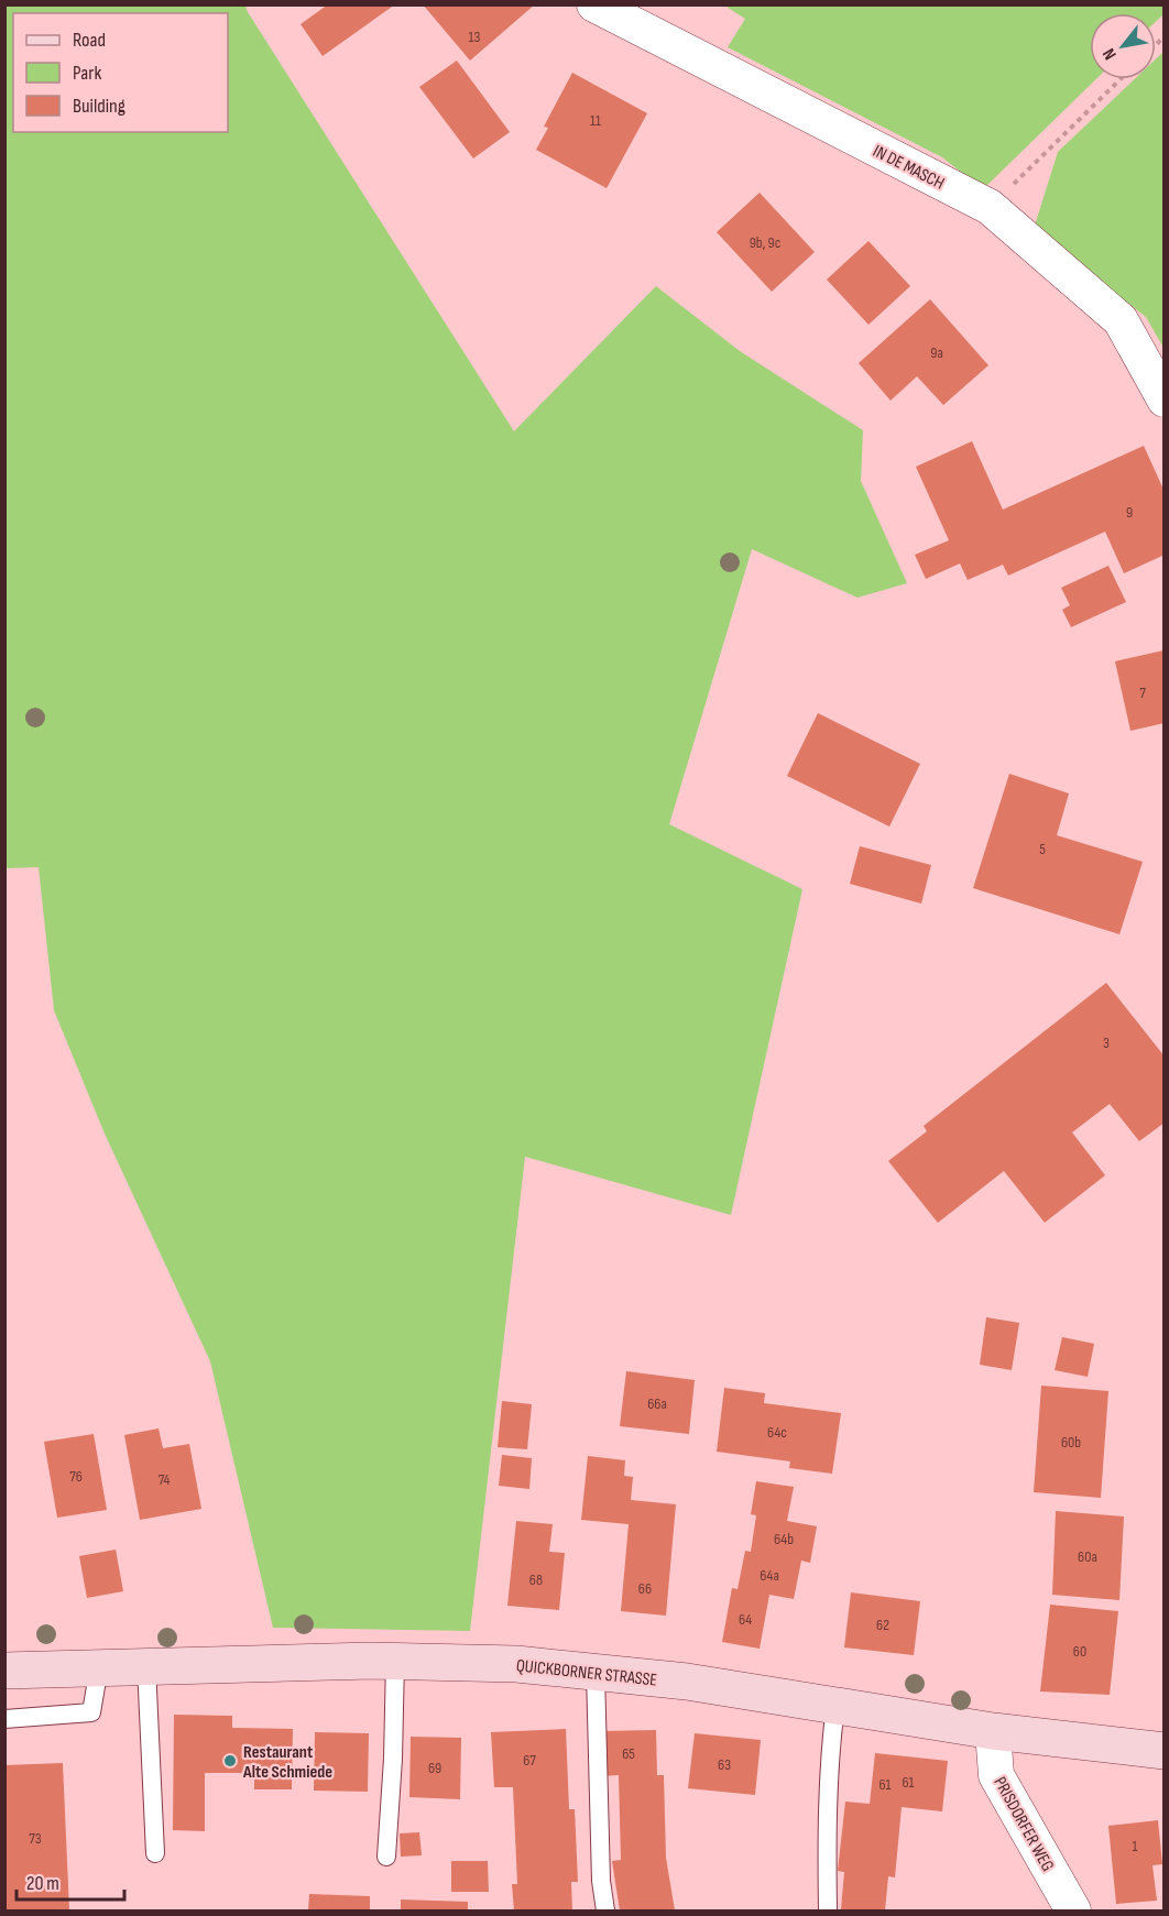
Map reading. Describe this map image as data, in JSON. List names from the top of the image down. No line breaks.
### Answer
{"streets":{"main road":["QUICKBORNER STRASSE"],"street":["IN DE MASCH","PRISDORFER WEG"]},"crossings":[["QUICKBORNER STRASSE","PRISDORFER WEG"]],"places":["Restaurant Alte Schmiede"],"house_numbers":["13","11","9b, 9c","9a","9","7","5","3","66a","64c","60b","76","74","64b","60a","64a","68","66","64","62","60","65","67","63","69","61","61","73","1"],"legend":["Road","Park","Building"],"scale_bar":"20 m","north":"bottom left"}
